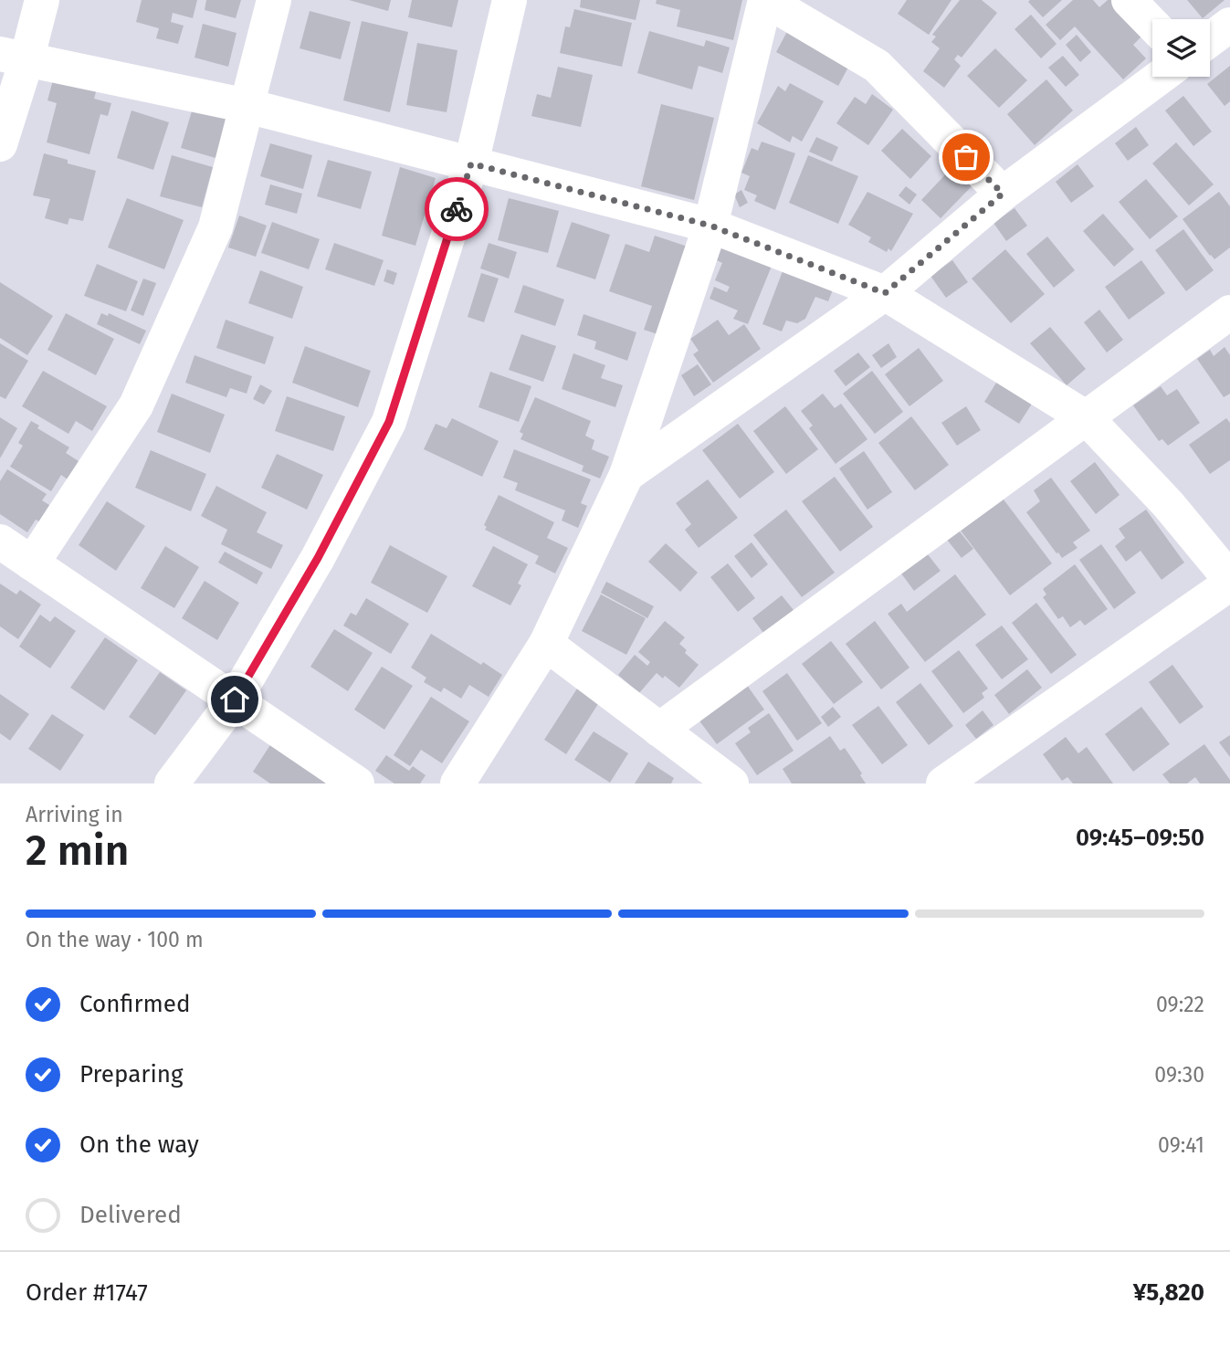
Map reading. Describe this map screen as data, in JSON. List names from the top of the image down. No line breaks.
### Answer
{"page":{"heading":["2 min","Arriving in","09:45–09:50"],"panel":["Order #1747","¥5,820"],"bar":"On the way · 100 m","list":[["Confirmed","09:22"],["Preparing","09:30"],["On the way","09:41"],"Delivered"]}}
